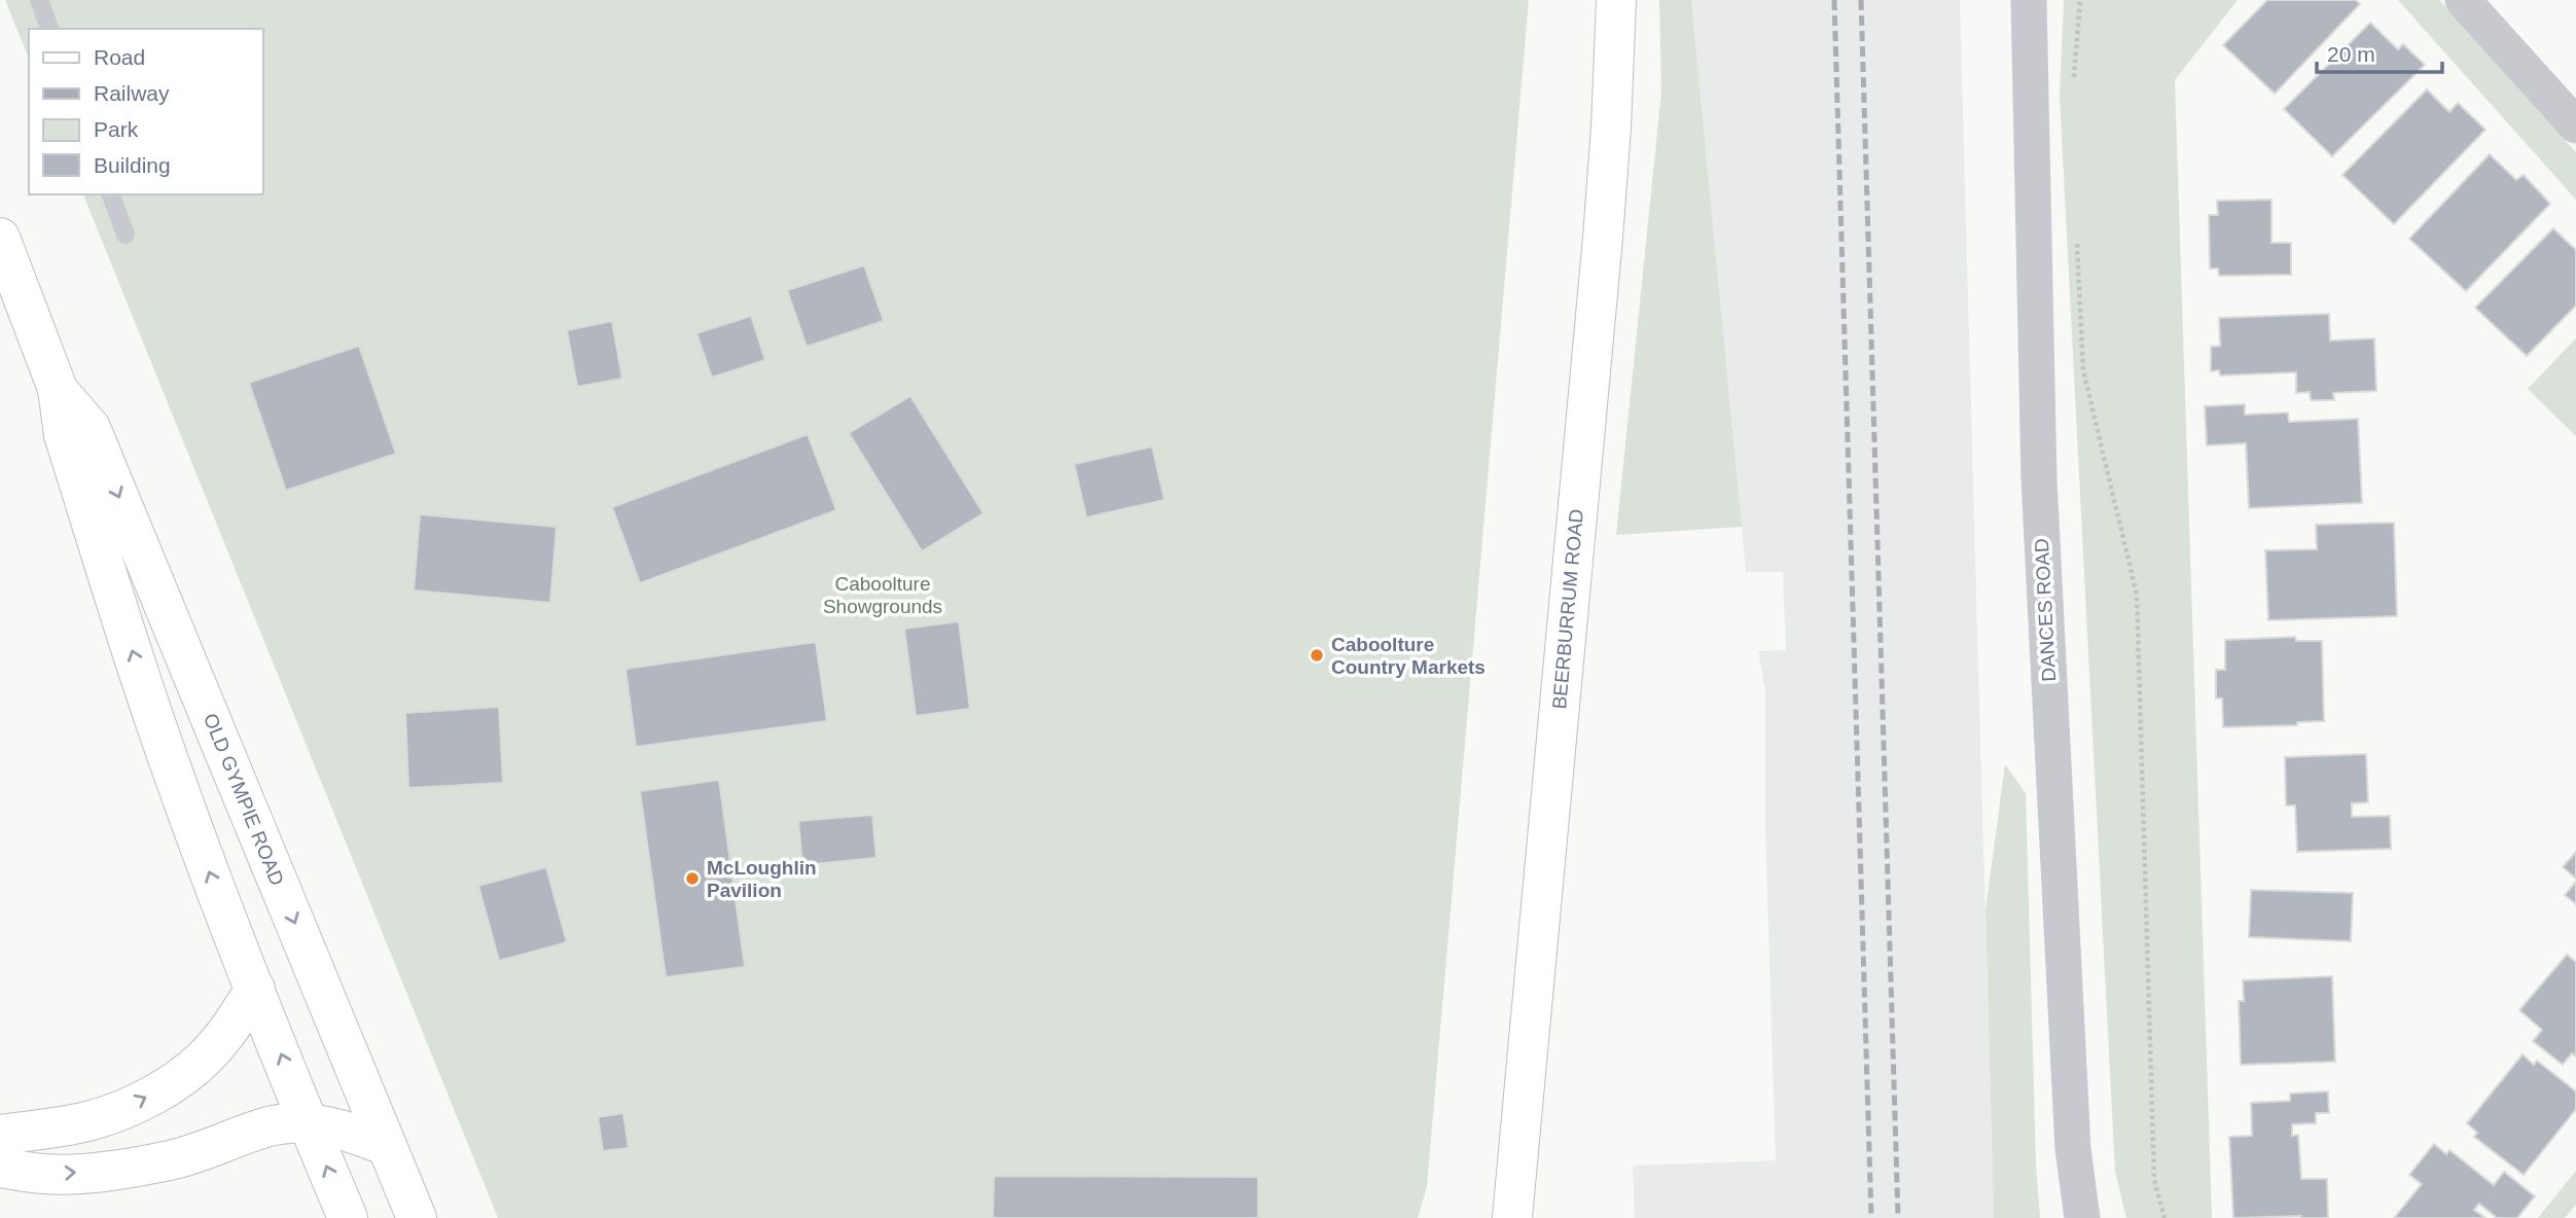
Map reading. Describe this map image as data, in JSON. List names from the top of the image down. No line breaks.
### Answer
{"streets":{"main road":["BEERBURRUM ROAD","OLD GYMPIE ROAD"],"street":["DANCES ROAD"]},"parks":["Caboolture Showgrounds"],"places":["Caboolture Country Markets","McLoughlin Pavilion"],"legend":["Road","Railway","Park","Building"],"scale_bar":"20 m"}
